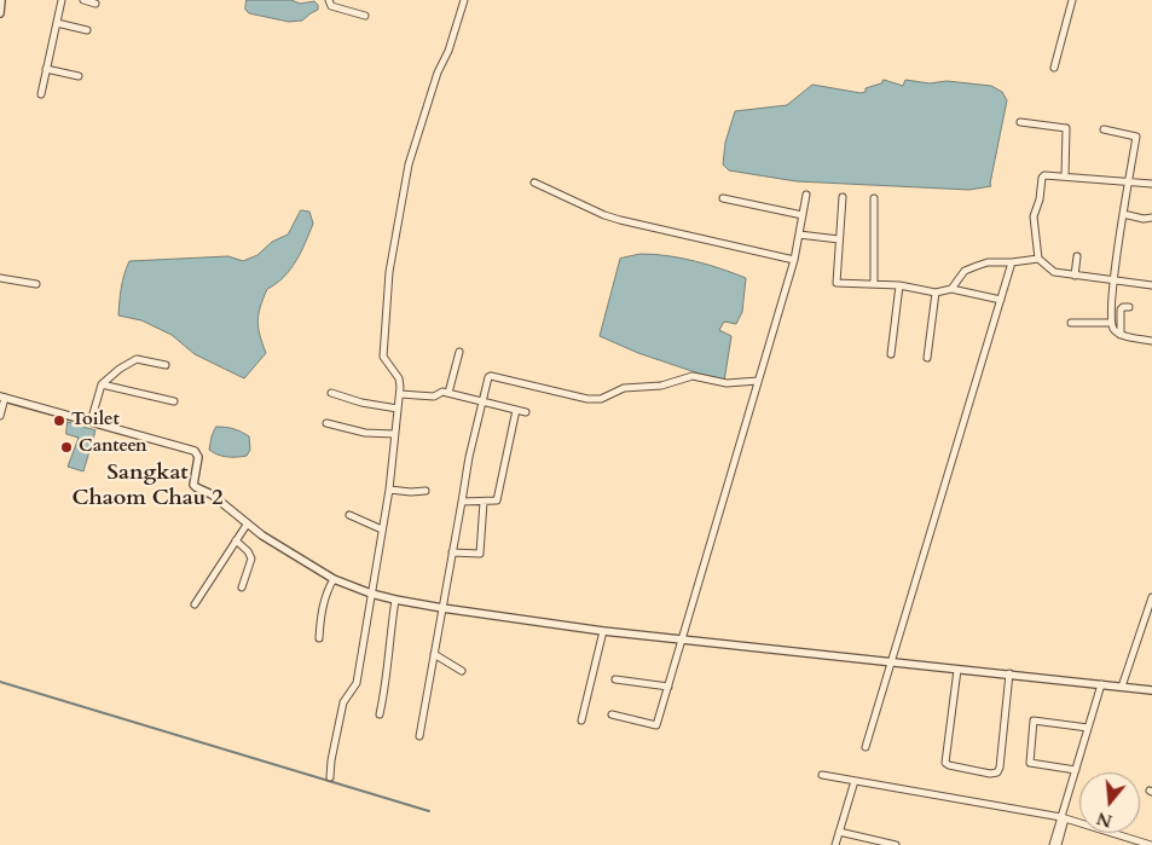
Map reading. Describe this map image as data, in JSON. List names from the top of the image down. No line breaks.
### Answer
{"districts":["Sangkat Chaom Chau 2"],"places":["Toilet","Canteen"],"north":"bottom"}
